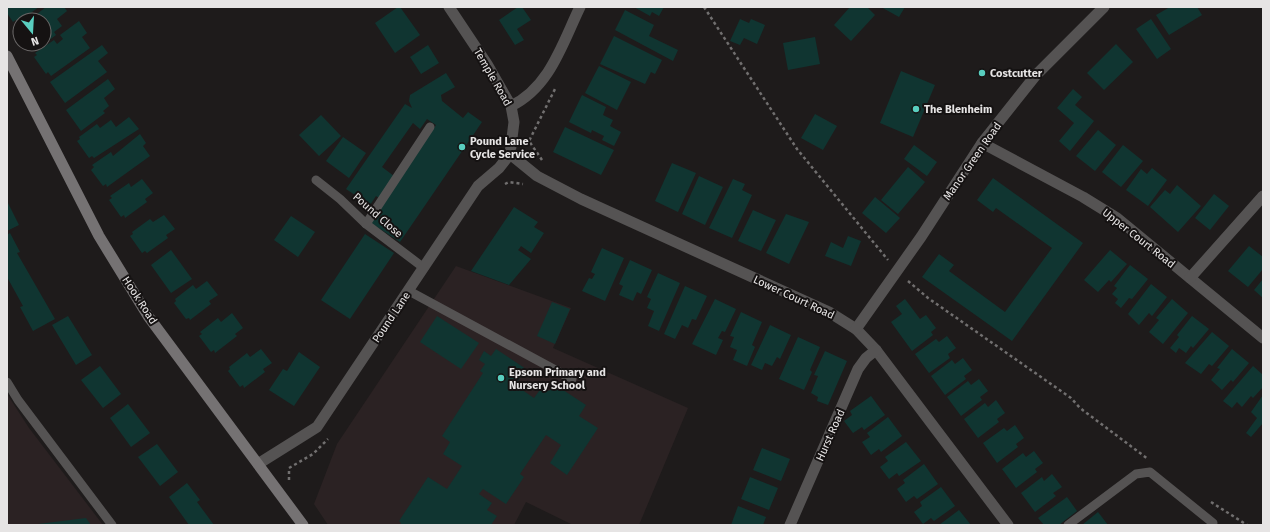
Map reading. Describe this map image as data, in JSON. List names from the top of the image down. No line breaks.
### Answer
{"streets":{"main road":["Hook Road"],"street":["Temple Road","Manor Green Road","Upper Court Road","Lower Court Road","Pound Lane","Hurst Road"],"lane":["Pound Close"]},"crossings":[["Temple Road","Lower Court Road"],["Temple Road","Pound Lane"],["Manor Green Road","Upper Court Road"],["Manor Green Road","Lower Court Road"],["Pound Close","Pound Lane"],["Lower Court Road","Pound Lane"],["Lower Court Road","Hurst Road"],["Hook Road","Pound Lane"]],"places":["Costcutter","The Blenheim","Pound Lane Cycle Service","Epsom Primary and Nursery School"],"north":"bottom"}
